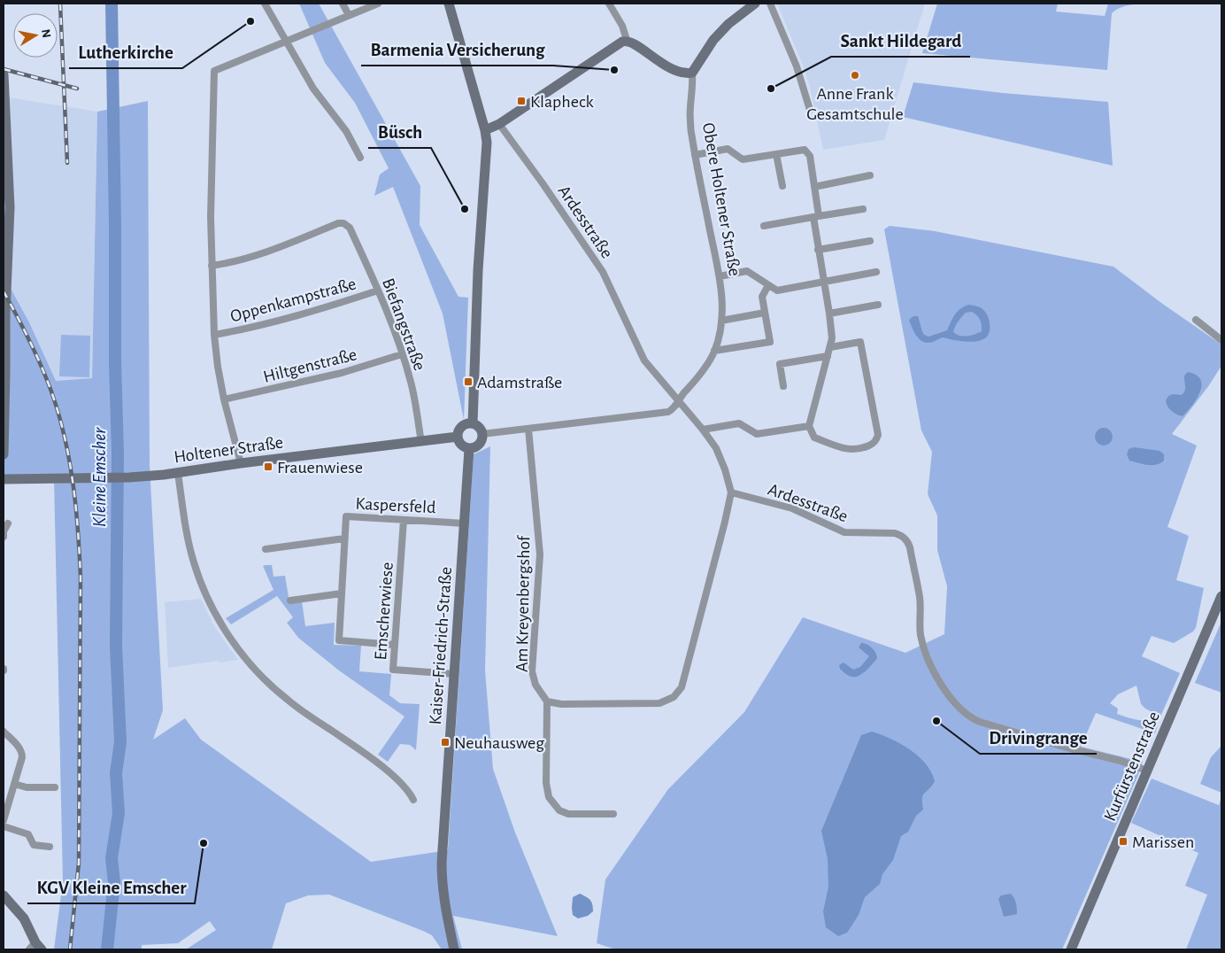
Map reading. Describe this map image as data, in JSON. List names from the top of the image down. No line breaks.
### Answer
{"streets":{"main road":["Holtener Straße","Kaiser-Friedrich-Straße","Kurfürstenstraße"],"street":["Obere Holtener Straße","Ardesstraße","Oppenkampstraße","Biefangstraße","Hiltgenstraße","Kaspersfeld","Am Kreyenbergshof","Emscherwiese"]},"crossings":[["Obere Holtener Straße","Ardesstraße"],["Ardesstraße","Kurfürstenstraße"],["Oppenkampstraße","Biefangstraße"],["Biefangstraße","Hiltgenstraße"],["Biefangstraße","Holtener Straße"],["Holtener Straße","Kaiser-Friedrich-Straße"],["Kaspersfeld","Emscherwiese"],["Kaspersfeld","Kaiser-Friedrich-Straße"],["Emscherwiese","Kaiser-Friedrich-Straße"]],"water":["Kleine Emscher"],"places":{"other":["Lutherkirche","Barmenia Versicherung","Anne Frank Gesamtschule","Sankt Hildegard","Büsch","Drivingrange","KGV Kleine Emscher"],"transit":["Klapheck","Adamstraße","Frauenwiese","Neuhausweg","Marissen"]},"north":"right"}
